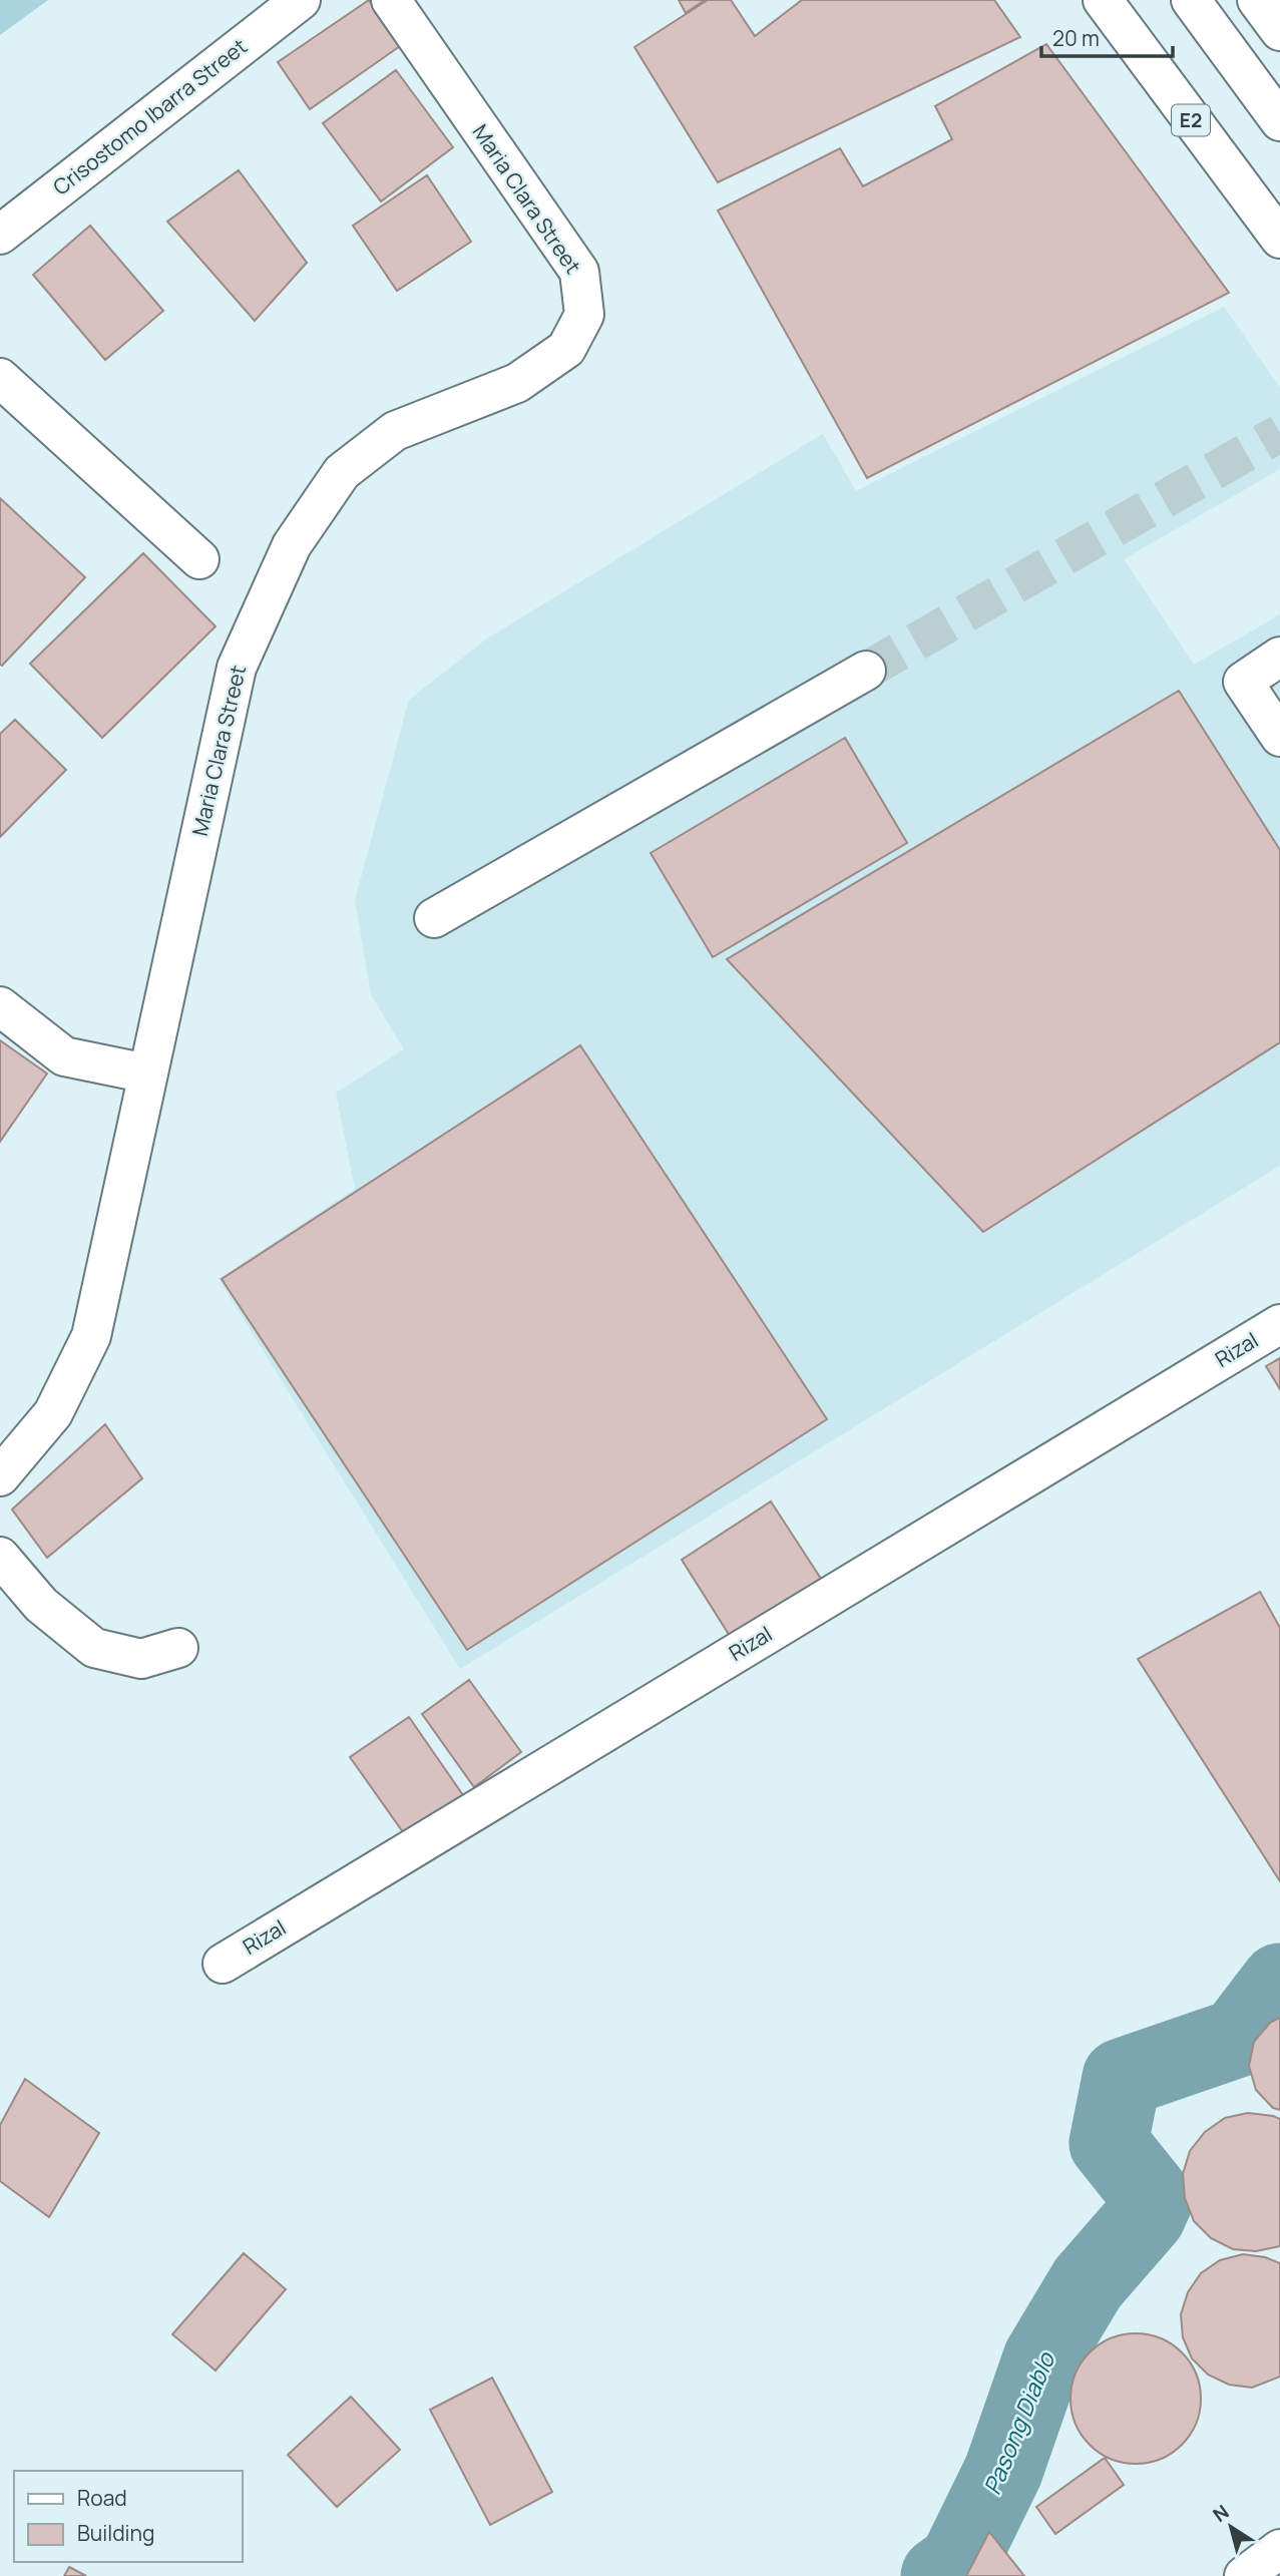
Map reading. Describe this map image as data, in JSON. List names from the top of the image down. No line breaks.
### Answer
{"streets":{"main road":["Crisostomo Ibarra Street","E2","Maria Clara Street","Rizal"]},"water":["Pasong Diablo"],"legend":["Road","Building"],"scale_bar":"20 m","north":"top left"}
